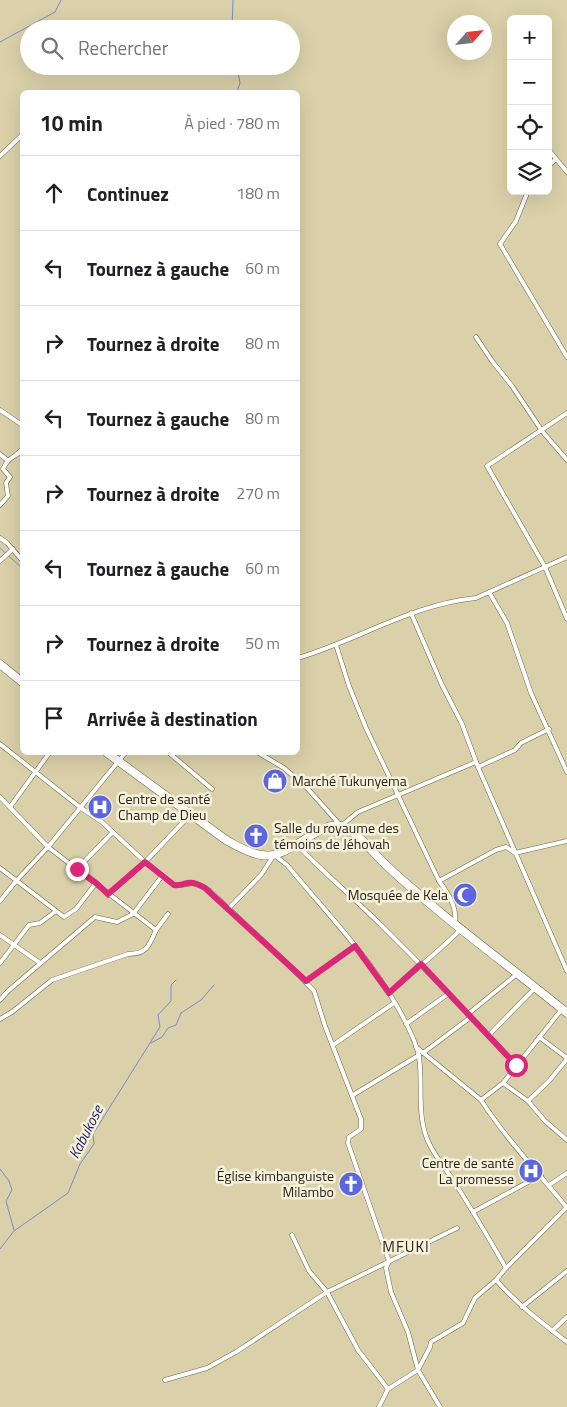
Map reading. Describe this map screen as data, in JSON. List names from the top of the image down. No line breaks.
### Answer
{"districts":["MFUKI"],"water":["Kabukose"],"places":{"shop":["Marché Tukunyema"],"hospital":["Centre de santé Champ de Dieu","Centre de santé La promesse"],"church":["Salle du royaume des témoins de Jéhovah","Église kimbanguiste Milambo"],"mosque":["Mosquée de Kela"]},"north":"top right","page":{"map_buttons":["+","−"],"search":"Rechercher","heading":["10 min","À pied · 780 m"],"list":[["Continuez","180 m"],["Tournez à gauche","60 m"],["Tournez à droite","80 m"],["Tournez à gauche","80 m"],["Tournez à droite","270 m"],["Tournez à gauche","60 m"],["Tournez à droite","50 m"],"Arrivée à destination"]}}
